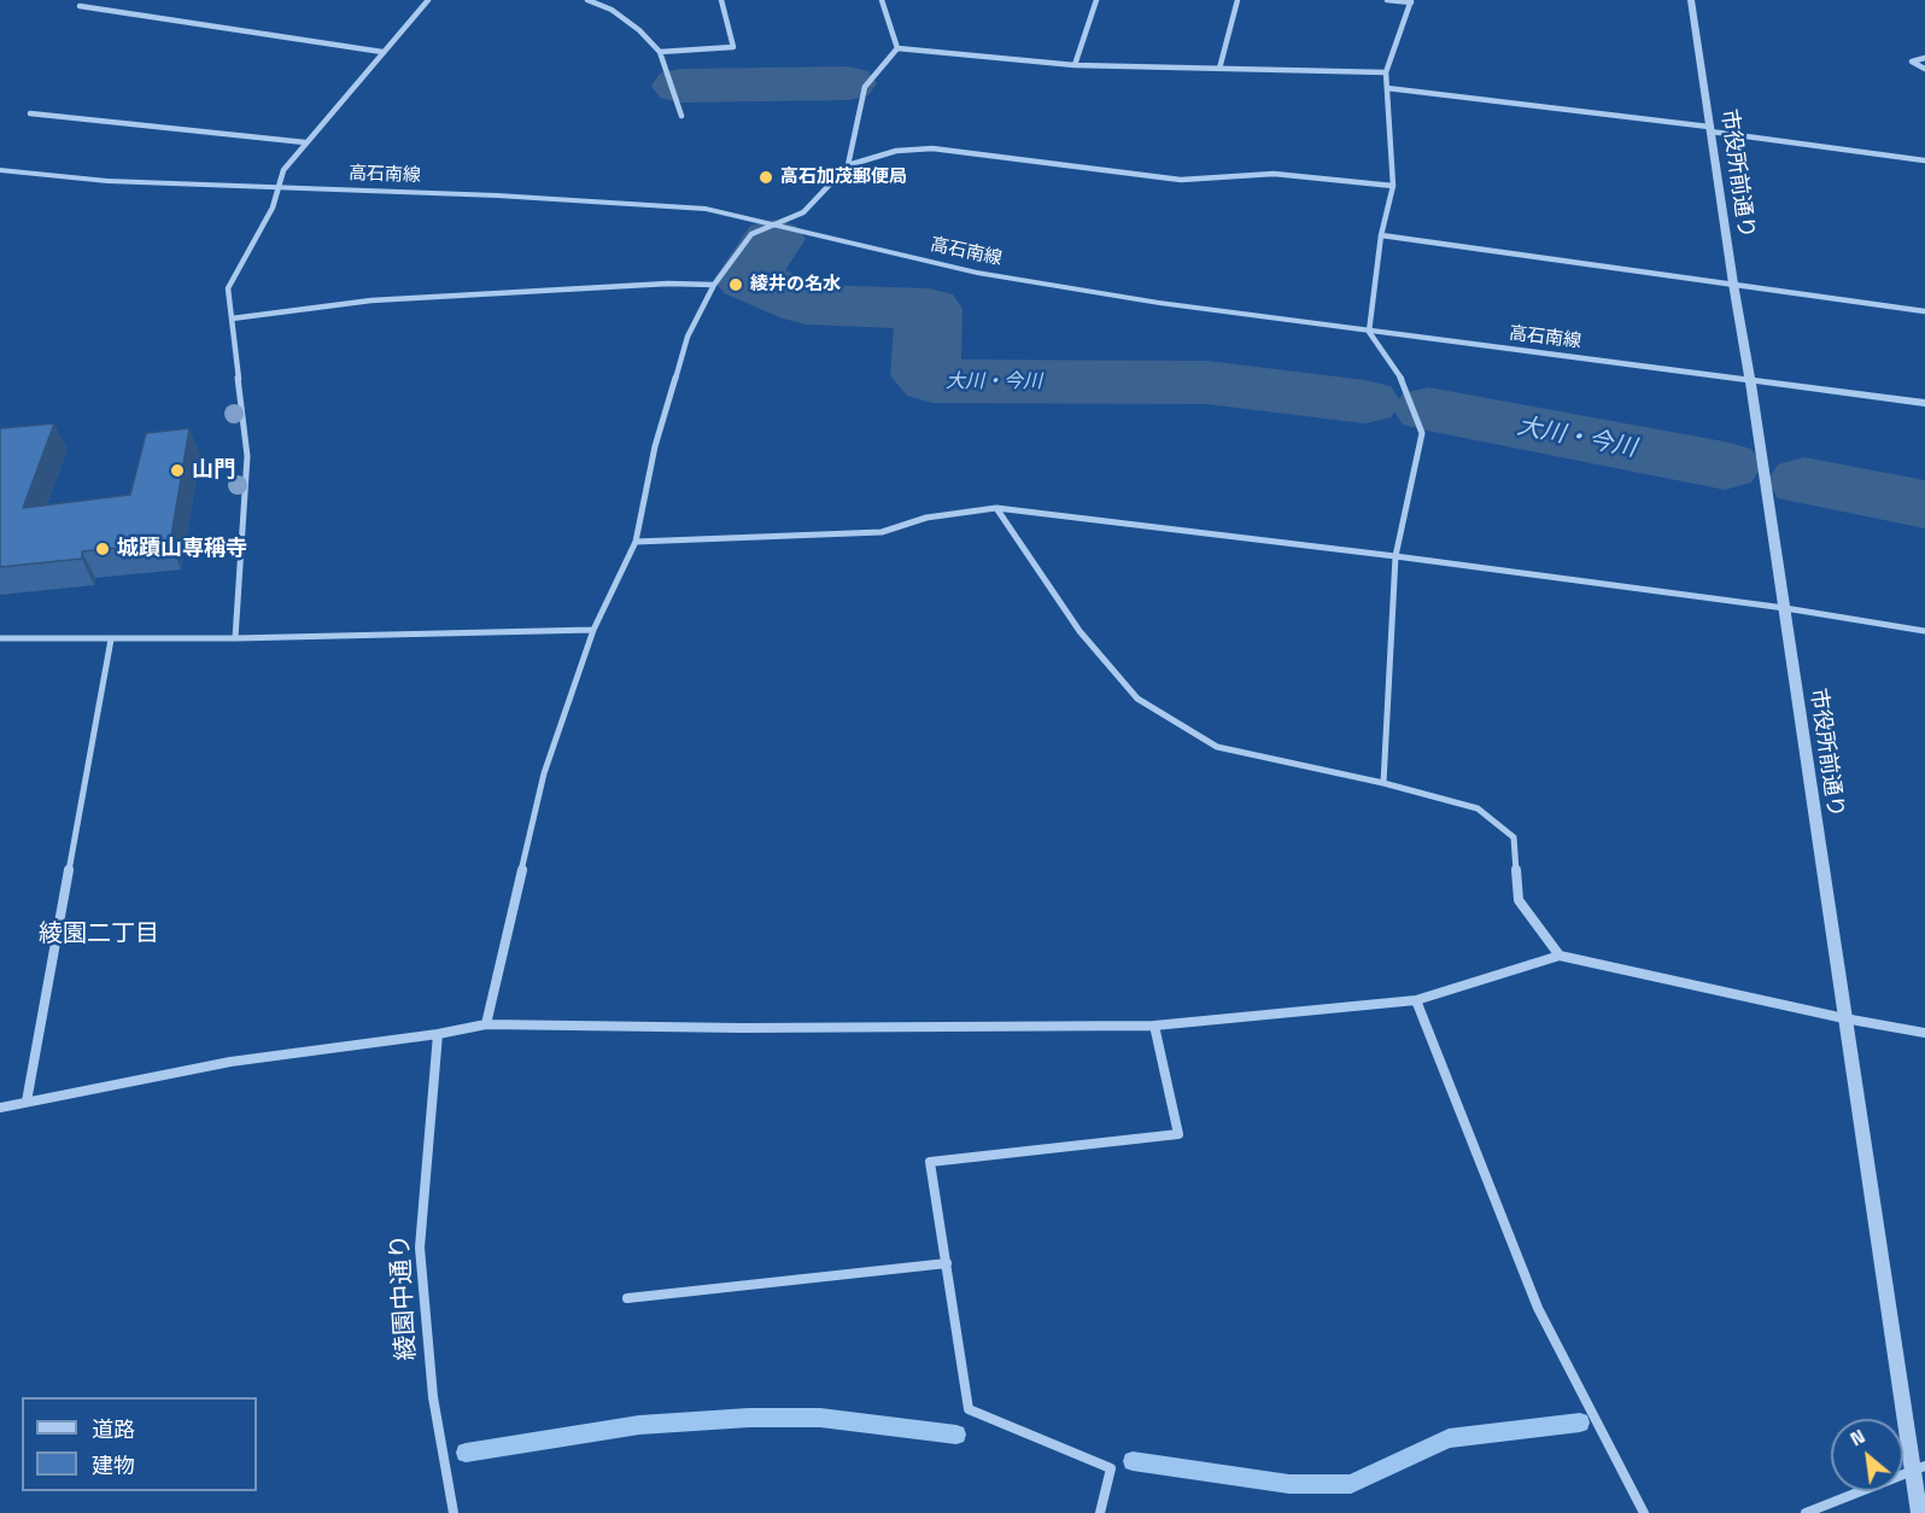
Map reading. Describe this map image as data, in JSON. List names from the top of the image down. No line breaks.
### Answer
{"streets":{"street":["市役所前通り","高石南線","綾園中通り"]},"crossings":[["市役所前通り","高石南線"]],"districts":["綾園二丁目"],"water":["大川・今川"],"places":["高石加茂郵便局","綾井の名水","山門","城蹟山専稱寺"],"legend":["道路","建物"],"north":"top left"}
